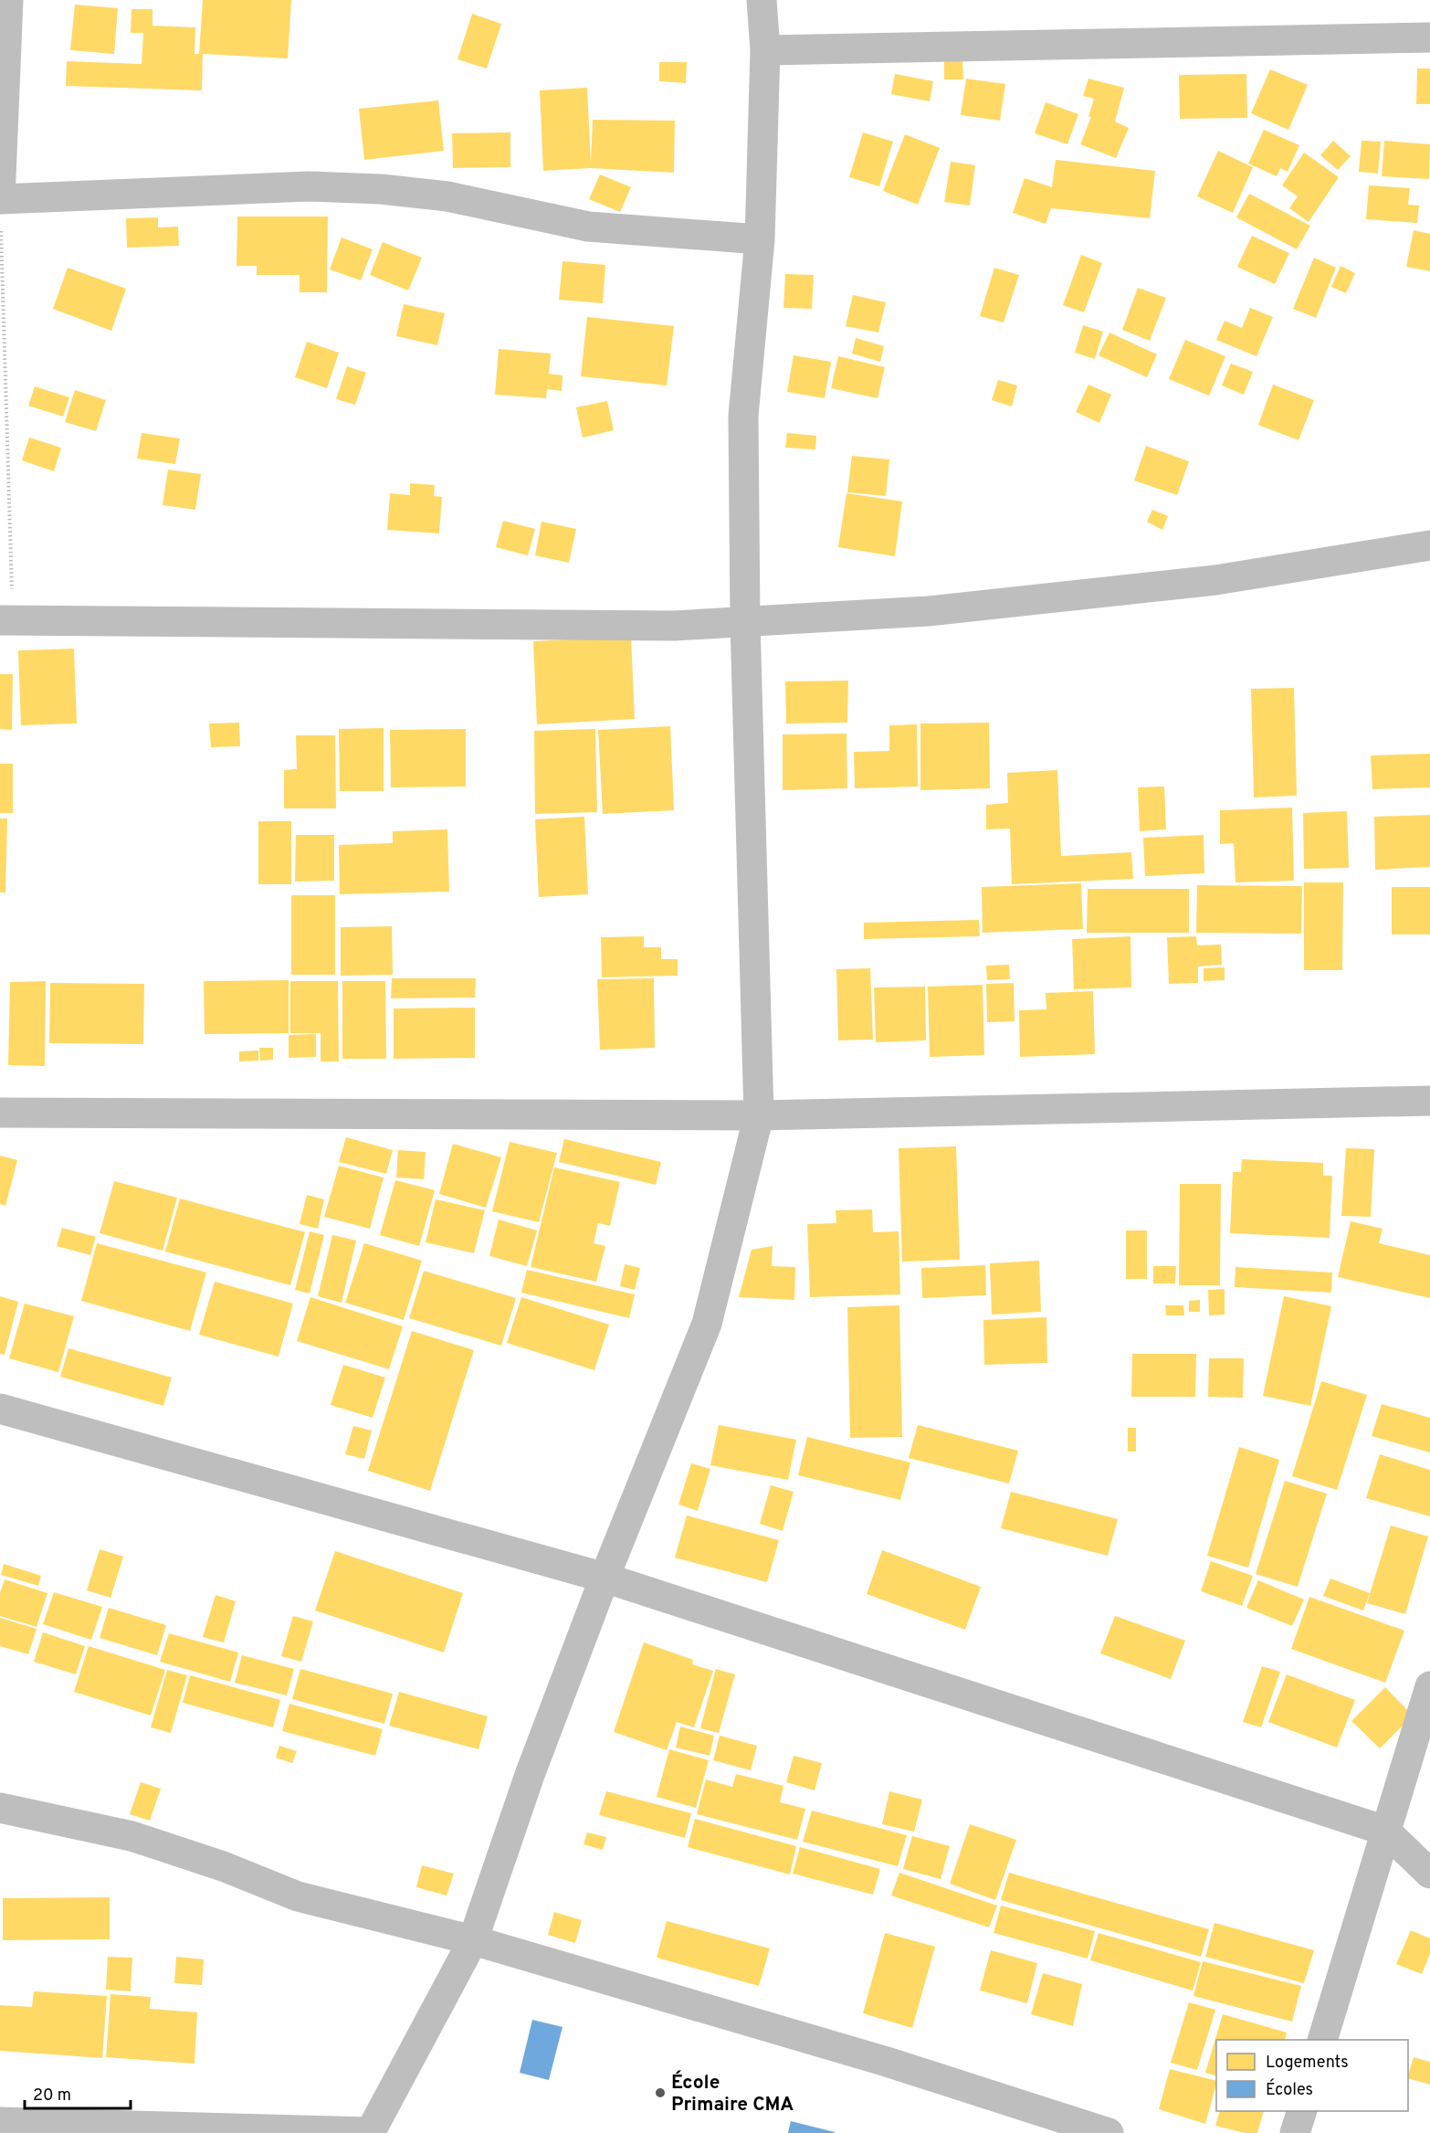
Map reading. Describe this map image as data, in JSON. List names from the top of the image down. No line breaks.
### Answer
{"places":["École Primaire CMA"],"legend":["Logements","Écoles"],"scale_bar":"20 m"}
